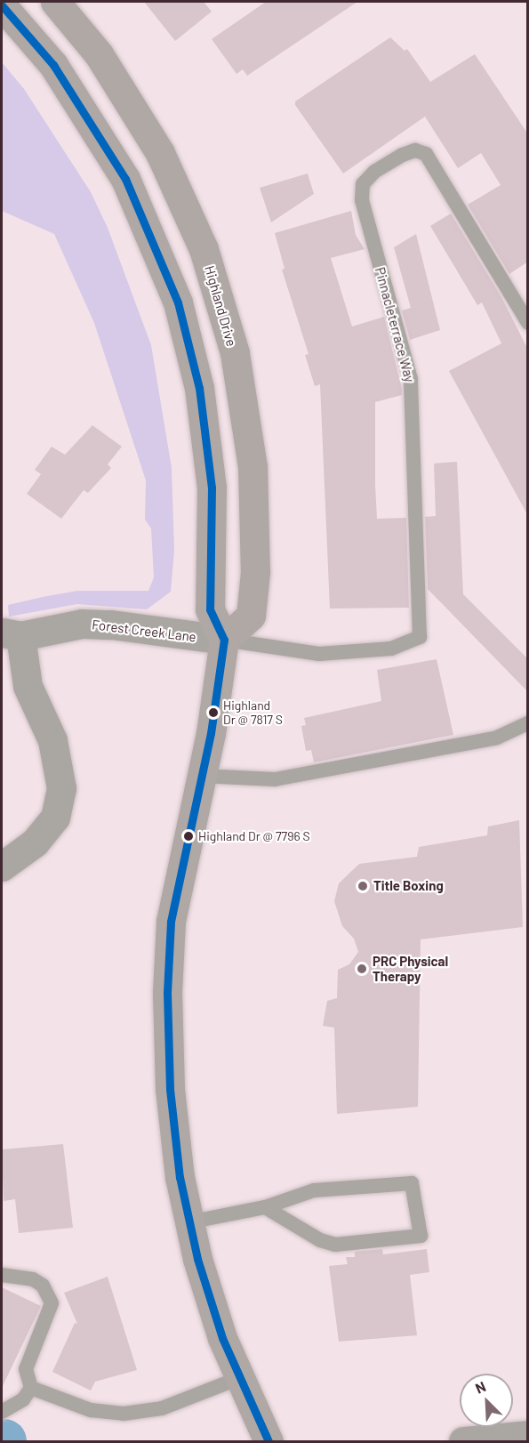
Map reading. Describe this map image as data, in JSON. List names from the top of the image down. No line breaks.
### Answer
{"streets":{"main road":["Highland Drive"],"street":["Forest Creek Lane"],"lane":["Pinnacleterrace Way"]},"crossings":[["Highland Drive","Pinnacleterrace Way"],["Highland Drive","Forest Creek Lane"],["Pinnacleterrace Way","Forest Creek Lane"]],"places":["Highland Dr @ 7817 S","Highland Dr @ 7796 S","Title Boxing","PRC Physical Therapy"],"north":"top left"}
